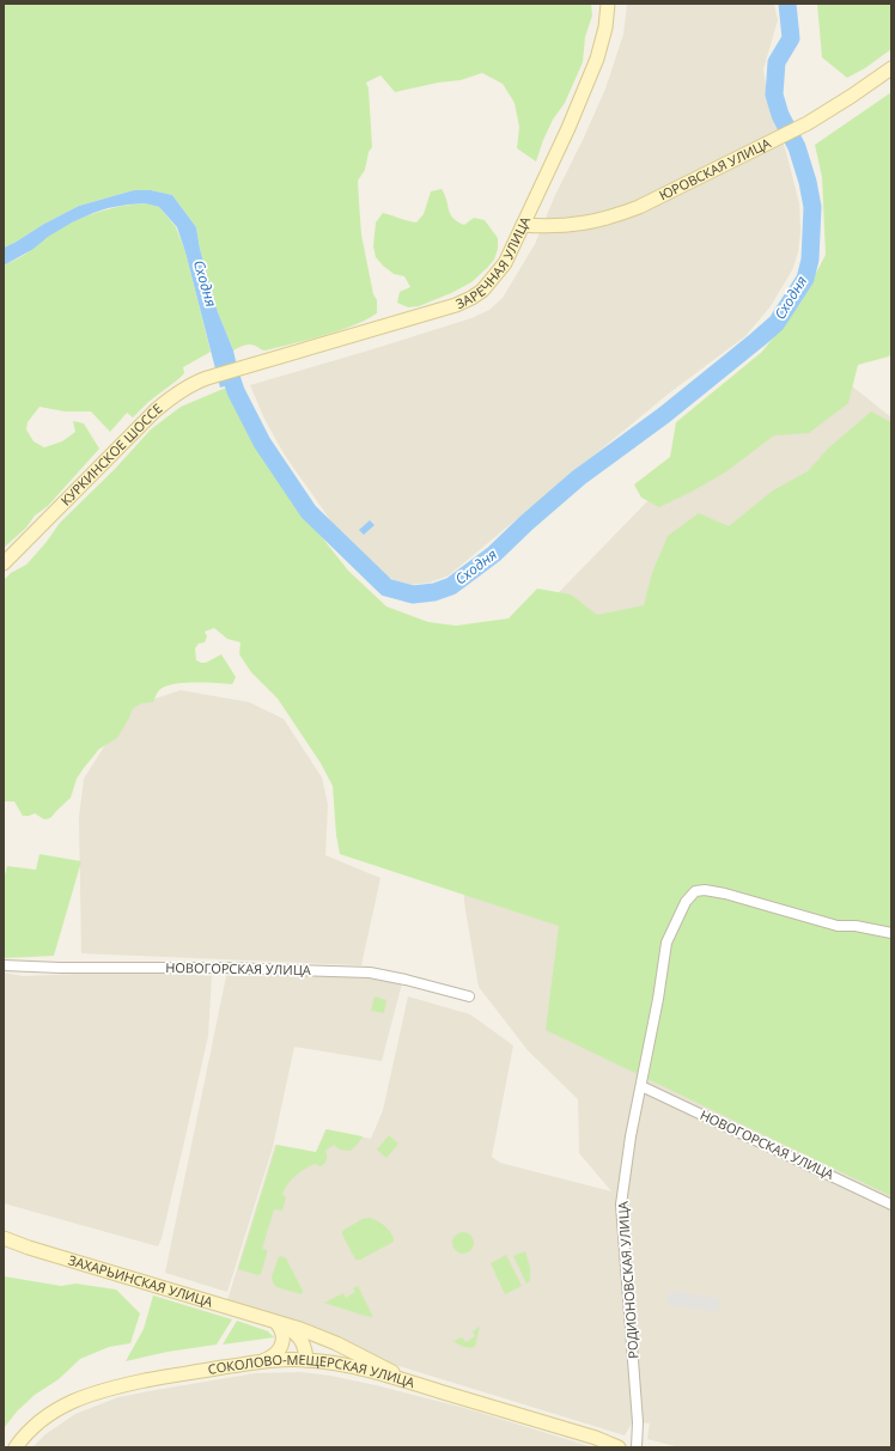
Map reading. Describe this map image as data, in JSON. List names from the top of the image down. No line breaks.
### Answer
{"streets":{"street":["ЮРОВСКАЯ УЛИЦА","ЗАРЕЧНАЯ УЛИЦА","КУРКИНСКОЕ ШОССЕ","НОВОГОРСКАЯ УЛИЦА","РОДИОНОВСКАЯ УЛИЦА","ЗАХАРЬИНСКАЯ УЛИЦА","СОКОЛОВО-МЕЩЕРСКАЯ УЛИЦА"]},"crossings":[["ЮРОВСКАЯ УЛИЦА","ЗАРЕЧНАЯ УЛИЦА"],["ЗАРЕЧНАЯ УЛИЦА","КУРКИНСКОЕ ШОССЕ"],["НОВОГОРСКАЯ УЛИЦА","РОДИОНОВСКАЯ УЛИЦА"],["ЗАХАРЬИНСКАЯ УЛИЦА","СОКОЛОВО-МЕЩЕРСКАЯ УЛИЦА"]],"water":["Сходня"]}
